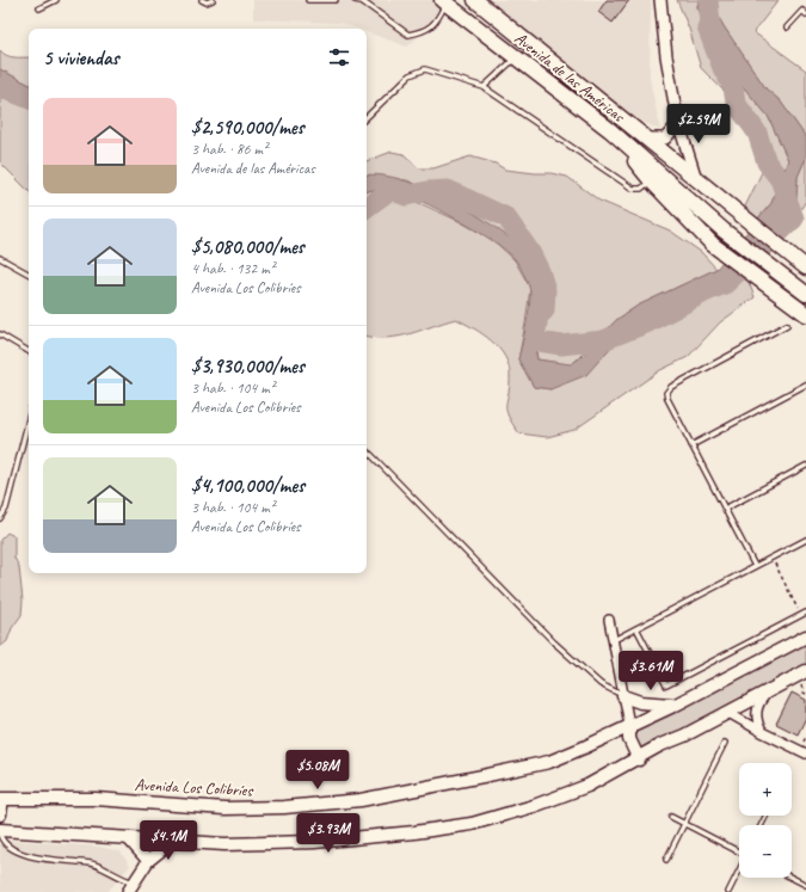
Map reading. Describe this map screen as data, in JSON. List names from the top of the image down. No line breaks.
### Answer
{"streets":{"highway":["Avenida de las Américas"],"main road":["Avenida Los Colibríes"]},"page":{"heading":"5 viviendas","list":[{"name":"$2,590,000/mes","note":"3 hab. · 86 m² · Avenida de las Américas"},{"name":"$5,080,000/mes","note":"4 hab. · 132 m² · Avenida Los Colibríes"},{"name":"$3,930,000/mes","note":"3 hab. · 104 m² · Avenida Los Colibríes"},{"name":"$4,100,000/mes","note":"3 hab. · 104 m² · Avenida Los Colibríes"}],"price":["$2.59M","$3.61M","$5.08M","$3.93M","$4.1M"],"map_buttons":["+","−"]}}
